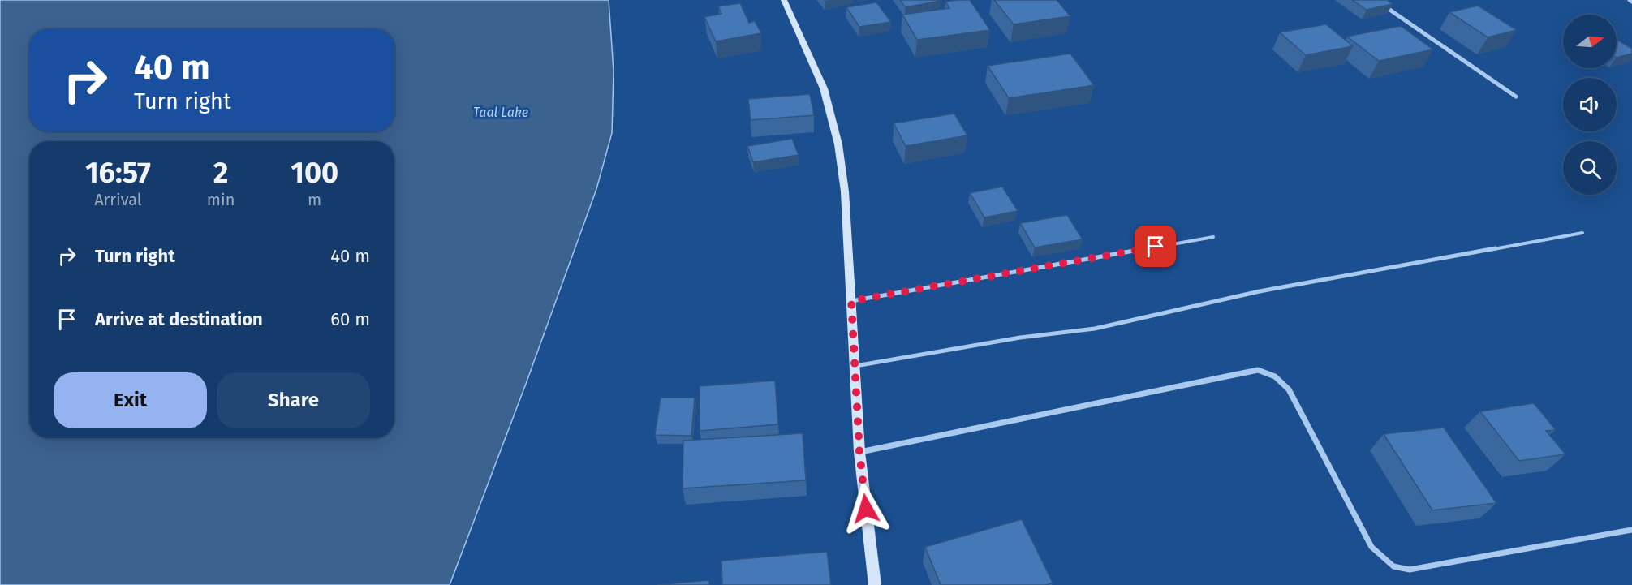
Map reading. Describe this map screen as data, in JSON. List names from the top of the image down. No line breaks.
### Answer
{"water":["Taal Lake"],"north":"right","page":{"turn":["40 m","Turn right"],"eta":["16:57","Arrival","2","min","100","m"],"list":[{"name":"Turn right","value":"40 m"},{"name":"Arrive at destination","value":"60 m"}],"buttons":["Exit","Share"]}}
